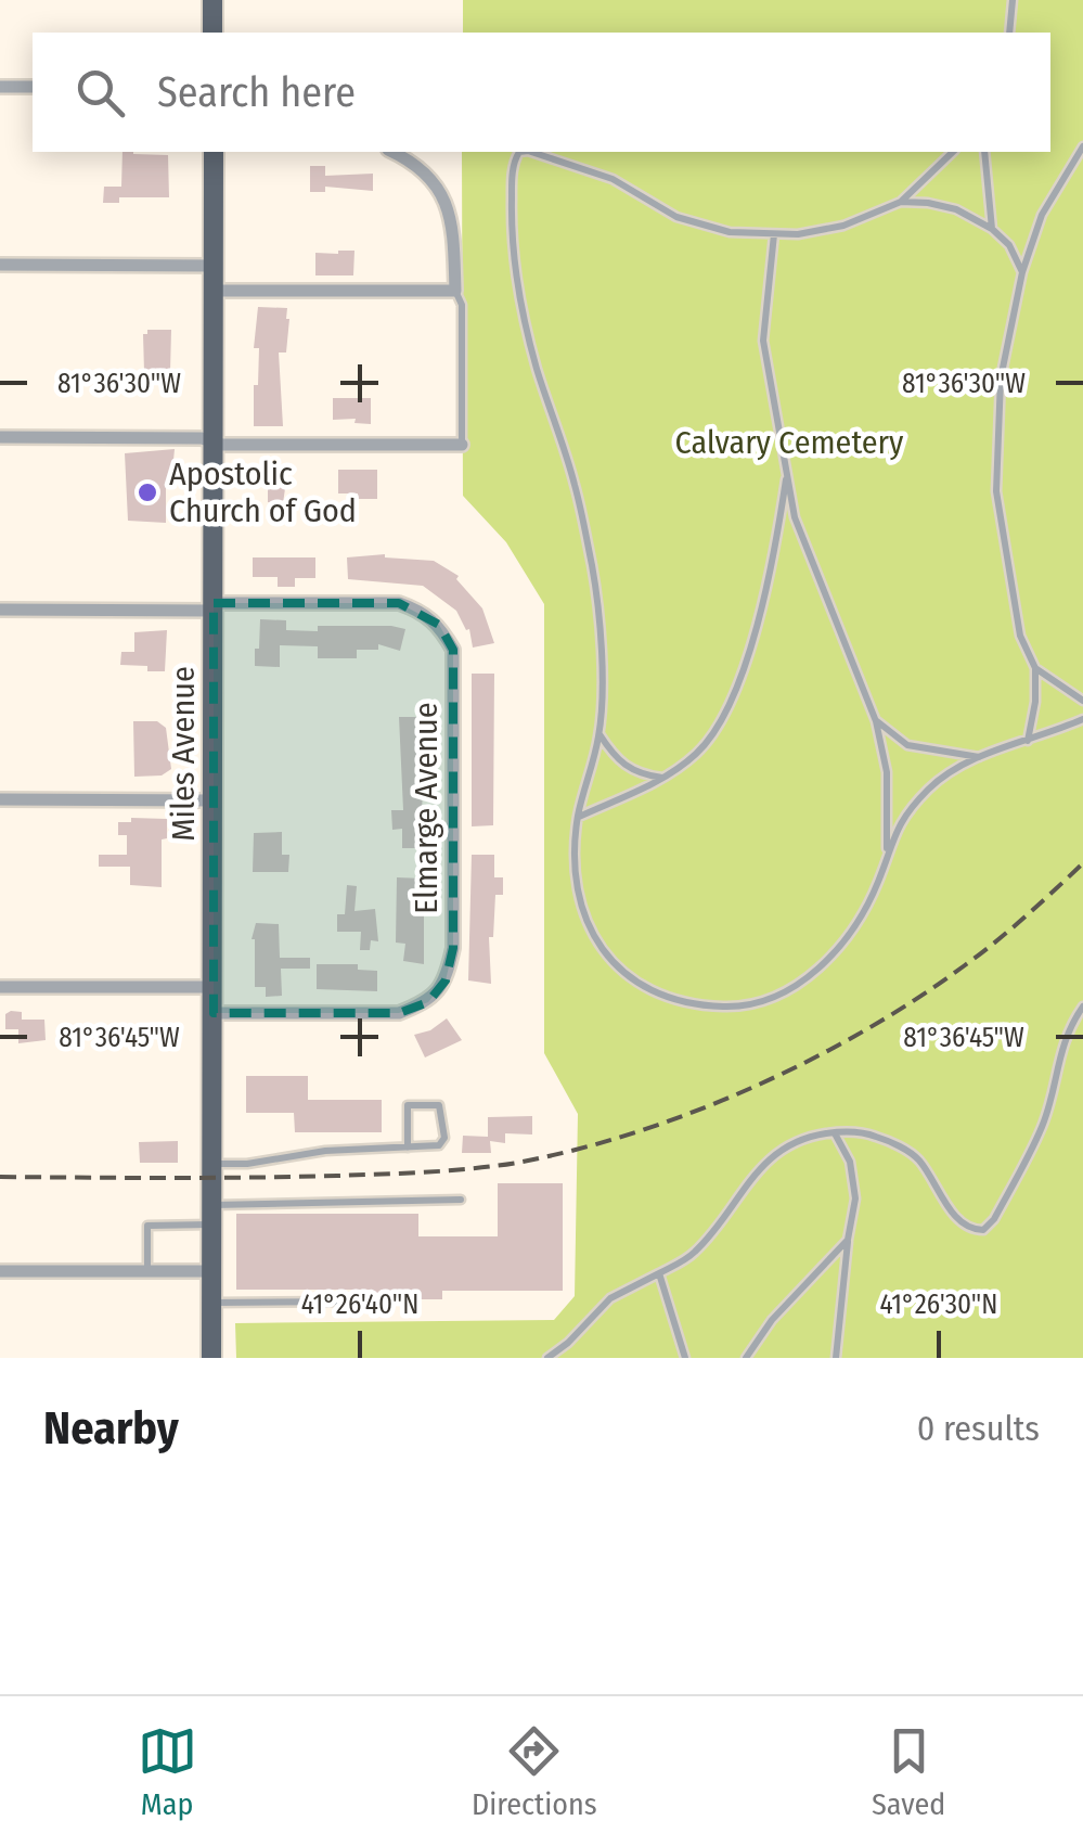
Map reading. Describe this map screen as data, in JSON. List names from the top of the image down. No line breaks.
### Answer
{"streets":{"main road":["Miles Avenue"],"street":["Elmarge Avenue"]},"crossings":[["Miles Avenue","Elmarge Avenue"]],"parks":["Calvary Cemetery"],"places":["Apostolic Church of God"],"page":{"search":"Search here","heading":["Nearby","0 results"],"nav":["Map","Directions","Saved"]},"coordinates":["81°36'30\"W","81°36'45\"W","41°26'40\"N","41°26'30\"N"]}
